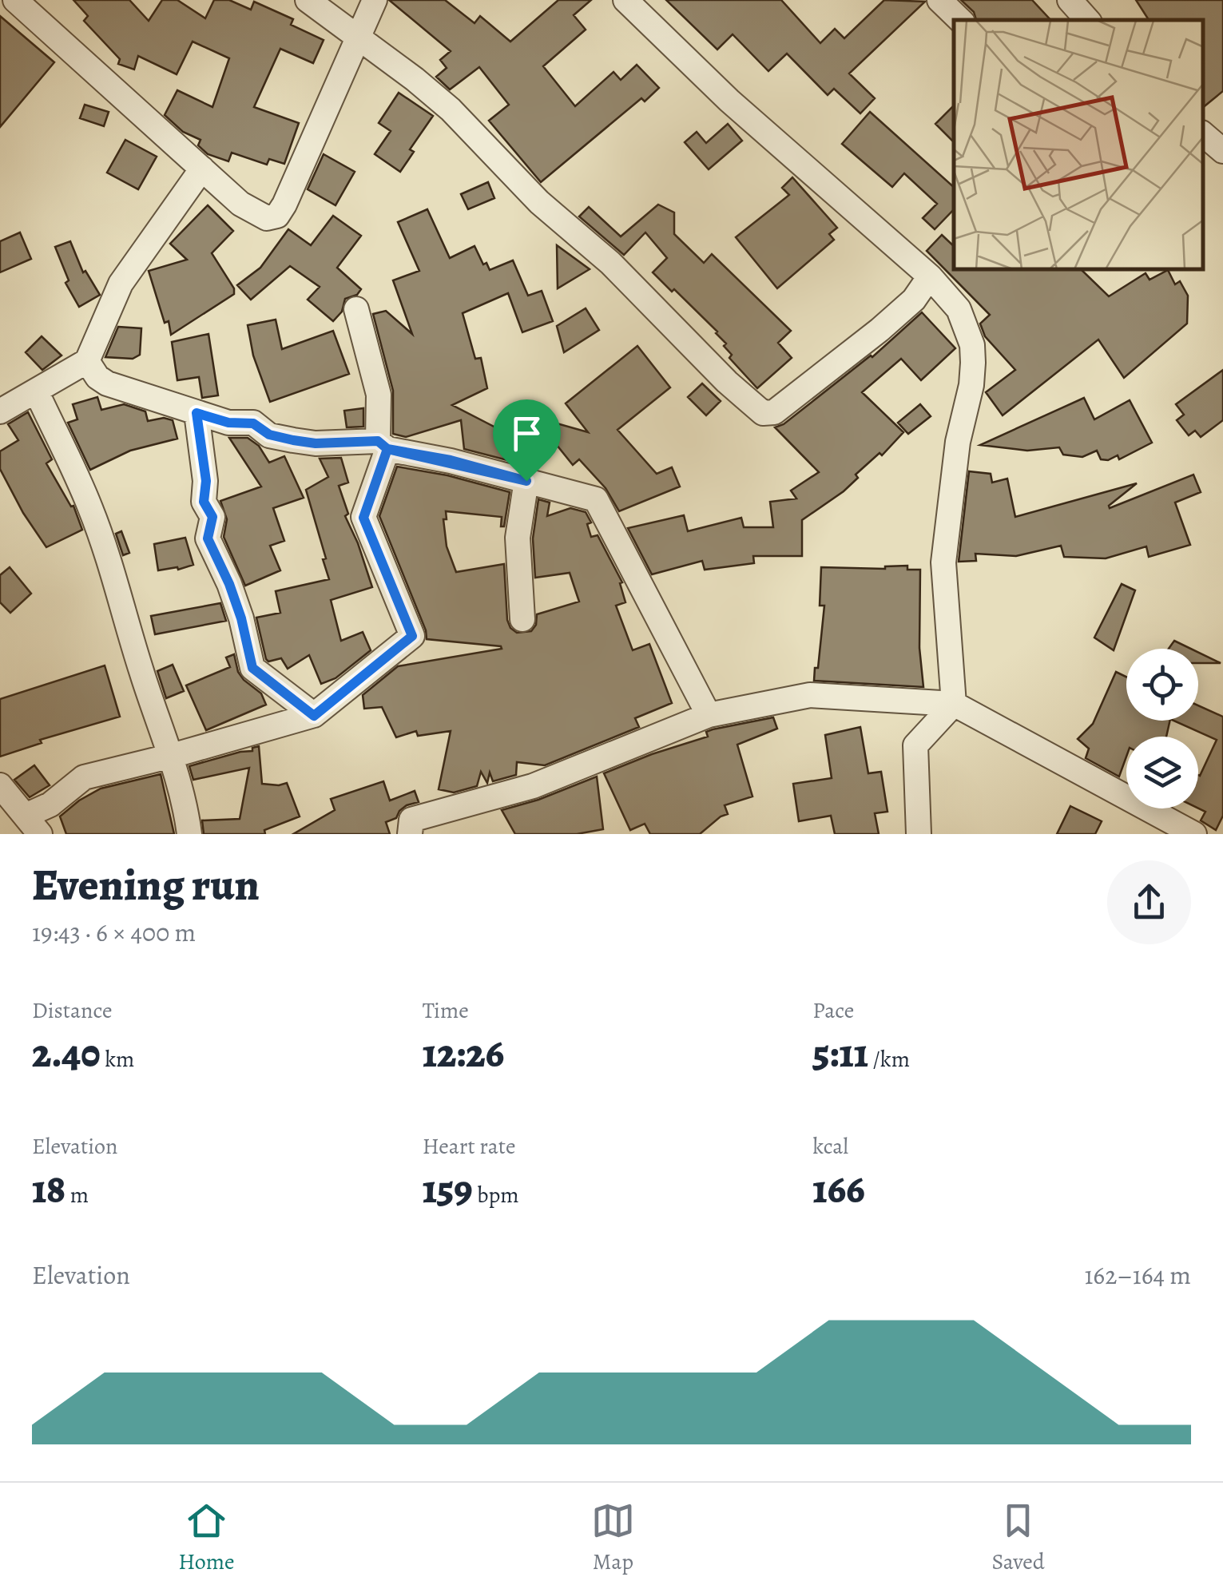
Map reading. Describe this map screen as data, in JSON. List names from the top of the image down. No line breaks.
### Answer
{"page":{"heading":["Evening run","19:43 · 6 × 400 m"],"stats":[["Distance","2.40 km"],["Time","12:26"],["Pace","5:11 /km"],["Elevation","18 m"],["Heart rate","159 bpm"],["kcal","166"]],"chart":["Elevation","162–164 m"],"tabs":["Home","Map","Saved"]}}
